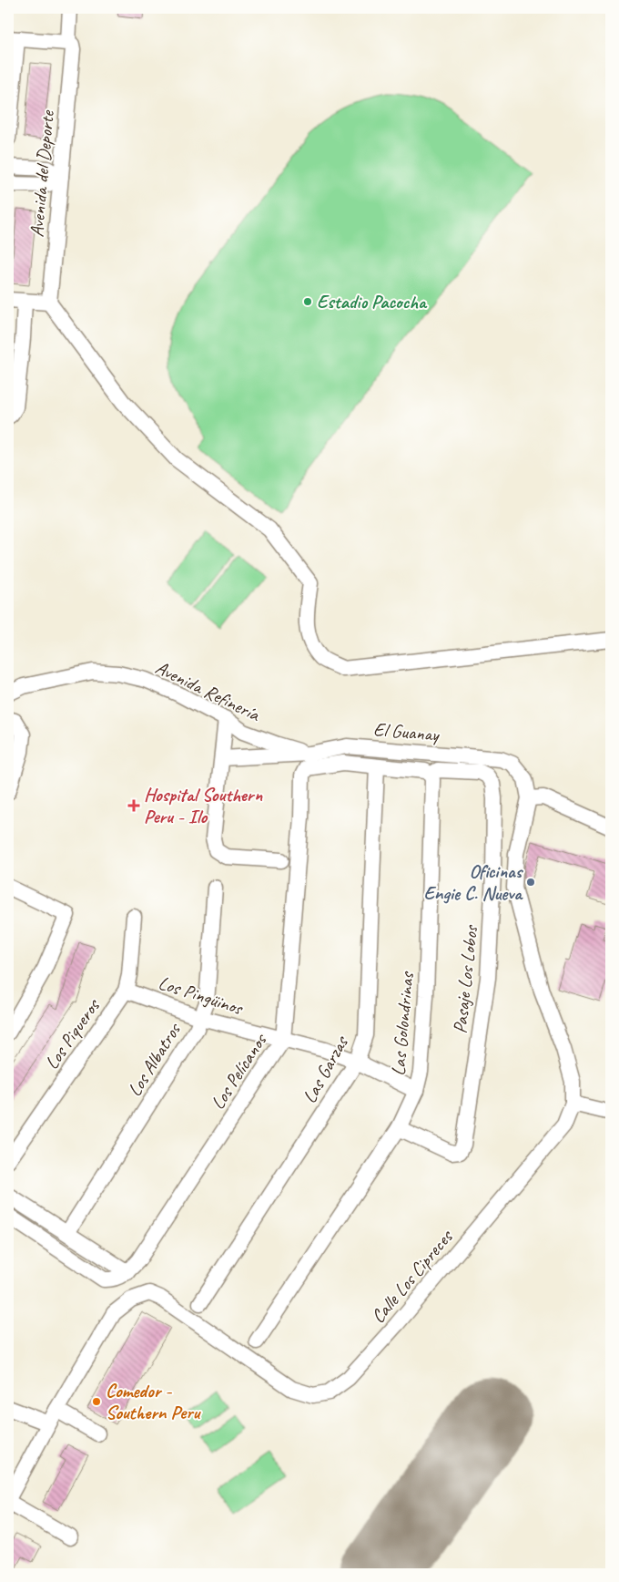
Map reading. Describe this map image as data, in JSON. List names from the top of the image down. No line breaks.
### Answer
{"streets":{"street":["Avenida del Deporte","Avenida Refinería","El Guanay","Pasaje Los Lobos","Los Pingüinos","Las Golondrinas","Los Piqueros","Los Albatros","Las Garzas","Los Pelícanos","Calle Los Cipreces"]},"crossings":[["Avenida Refinería","El Guanay"],["El Guanay","Calle Los Cipreces"],["Pasaje Los Lobos","Las Golondrinas"],["Pasaje Los Lobos","Los Pelícanos"],["Los Pingüinos","Las Golondrinas"],["Los Pingüinos","Los Piqueros"],["Los Pingüinos","Los Albatros"],["Los Pingüinos","Las Garzas"],["Los Pingüinos","Los Pelícanos"],["Las Golondrinas","Los Pelícanos"],["Las Garzas","Los Pelícanos"]],"places":{"other":["Estadio Pacocha","Oficinas Engie C. Nueva","Comedor - Southern Peru"],"health":["Hospital Southern Peru - Ilo"]}}
